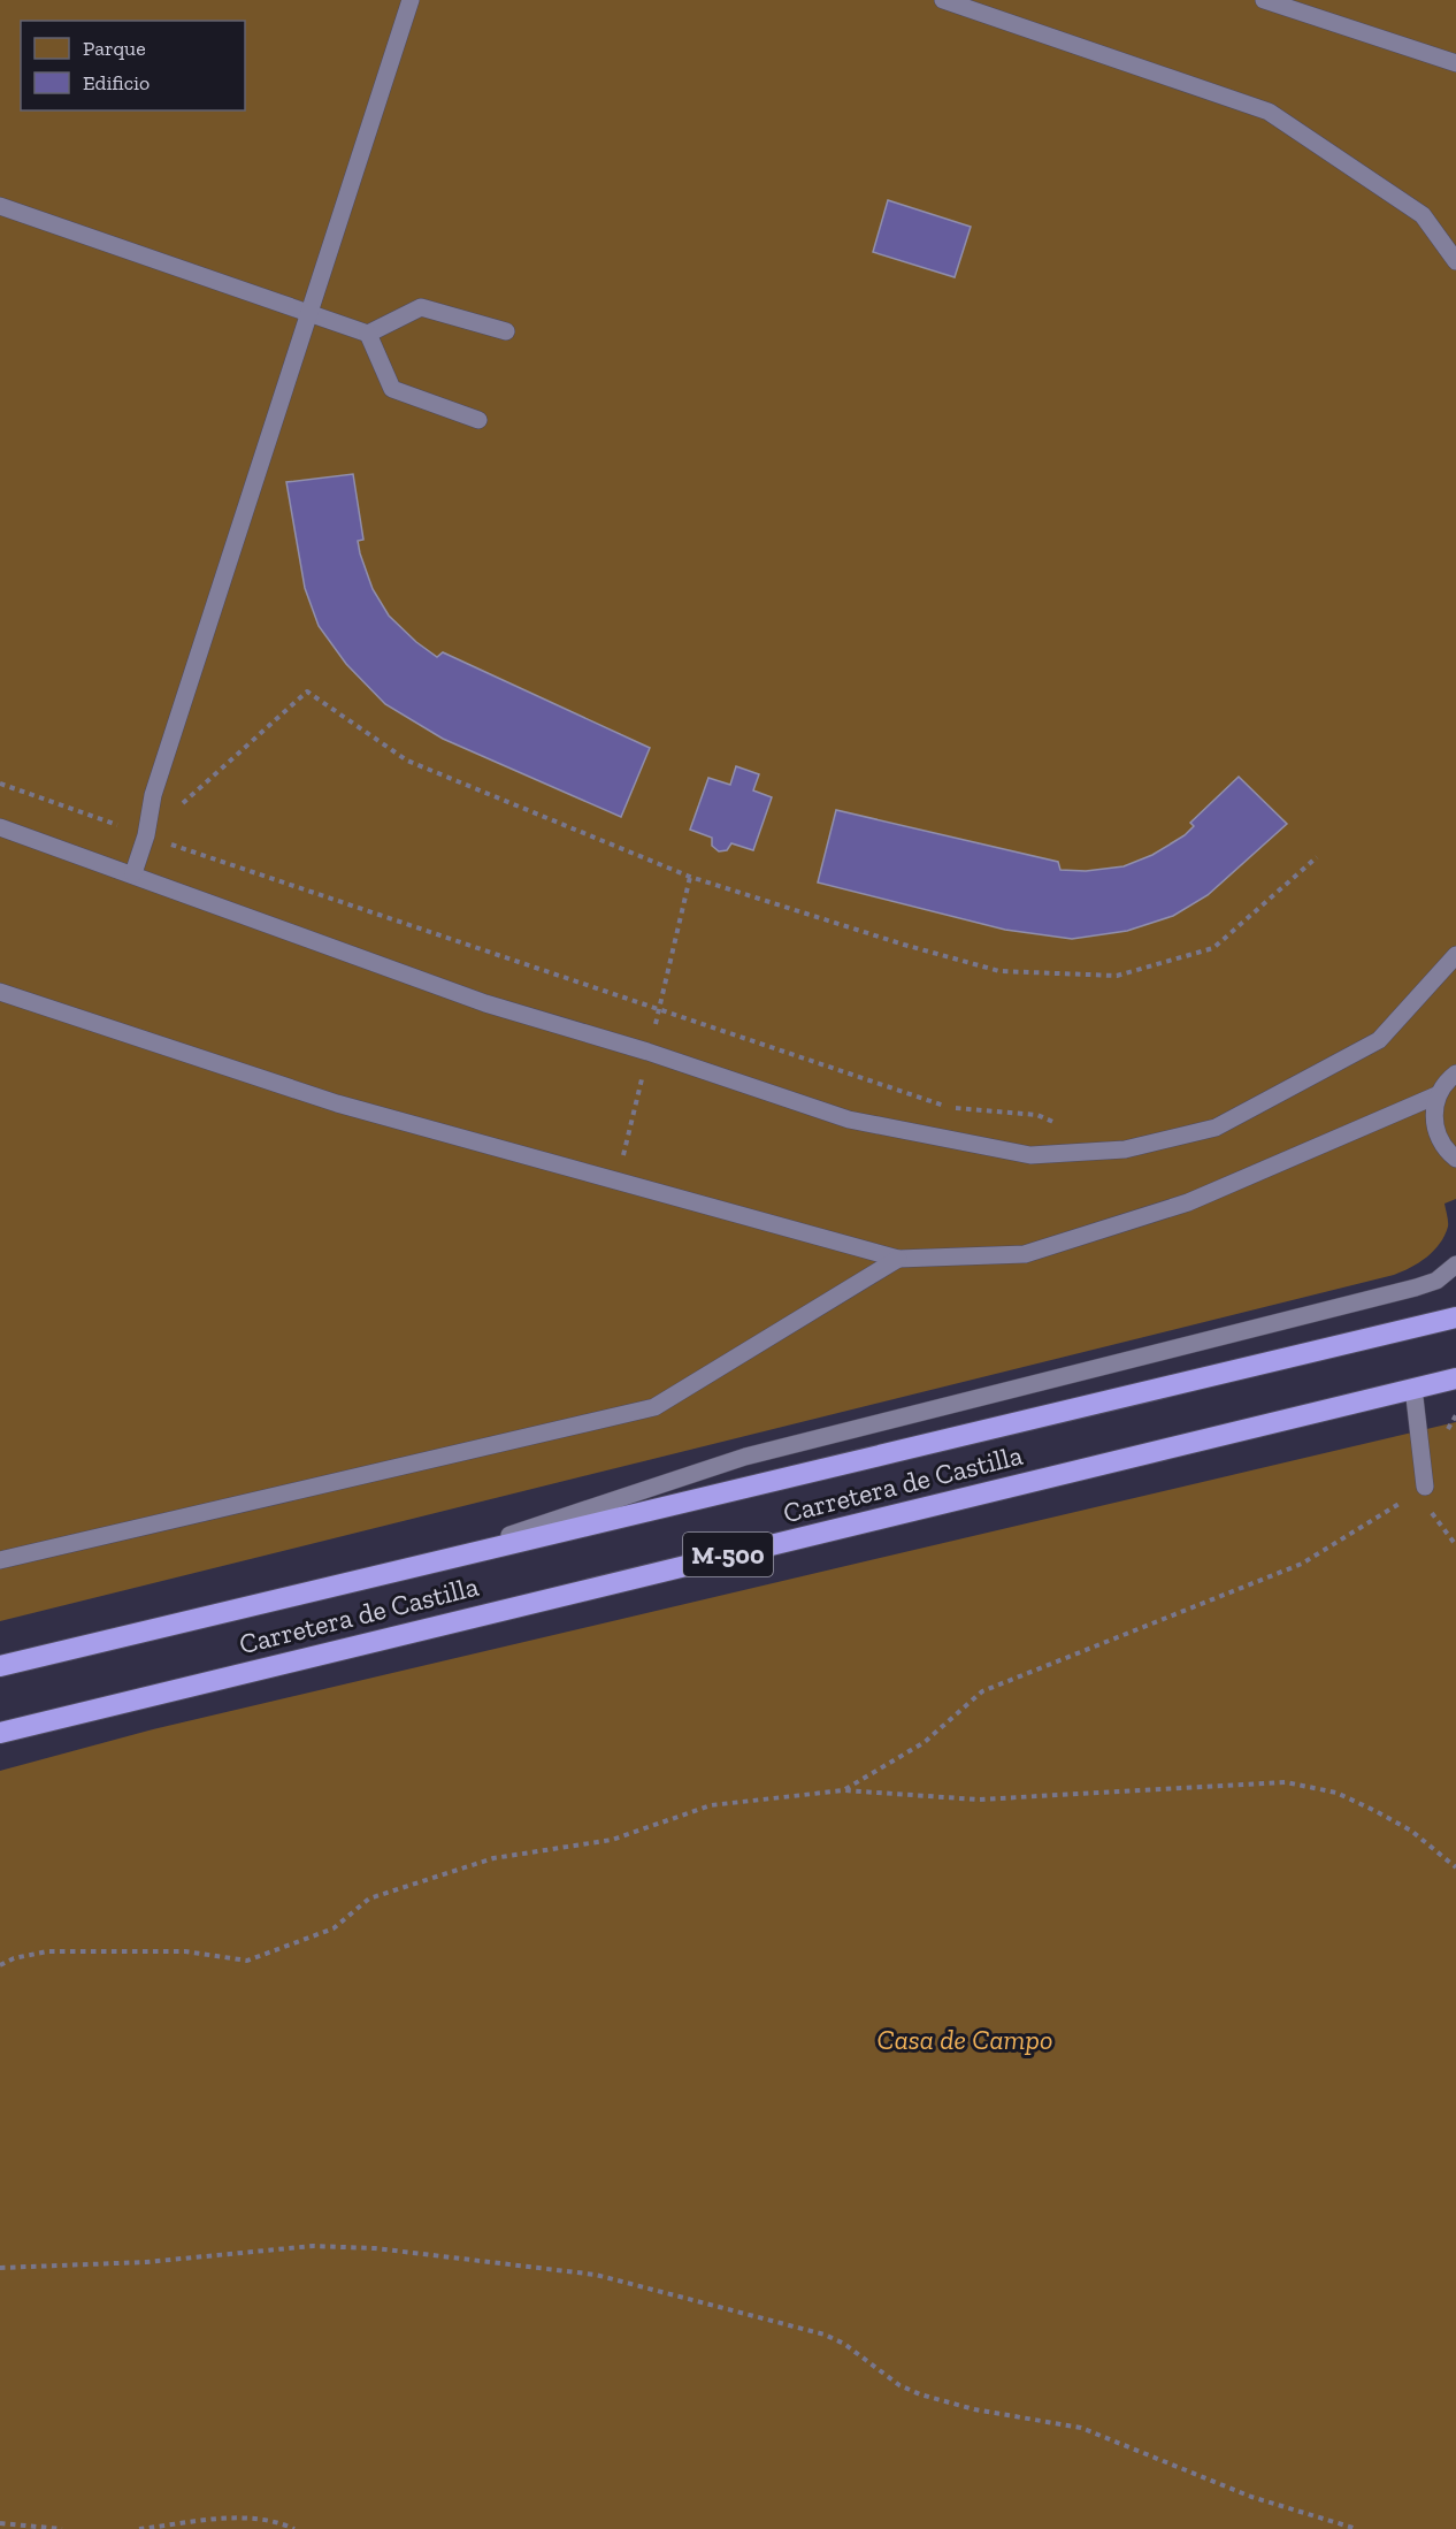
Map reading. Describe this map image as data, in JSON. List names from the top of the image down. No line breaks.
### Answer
{"streets":{"highway":["Carretera de Castilla","M-500"]},"parks":["Casa de Campo"],"legend":["Parque","Edificio"]}
